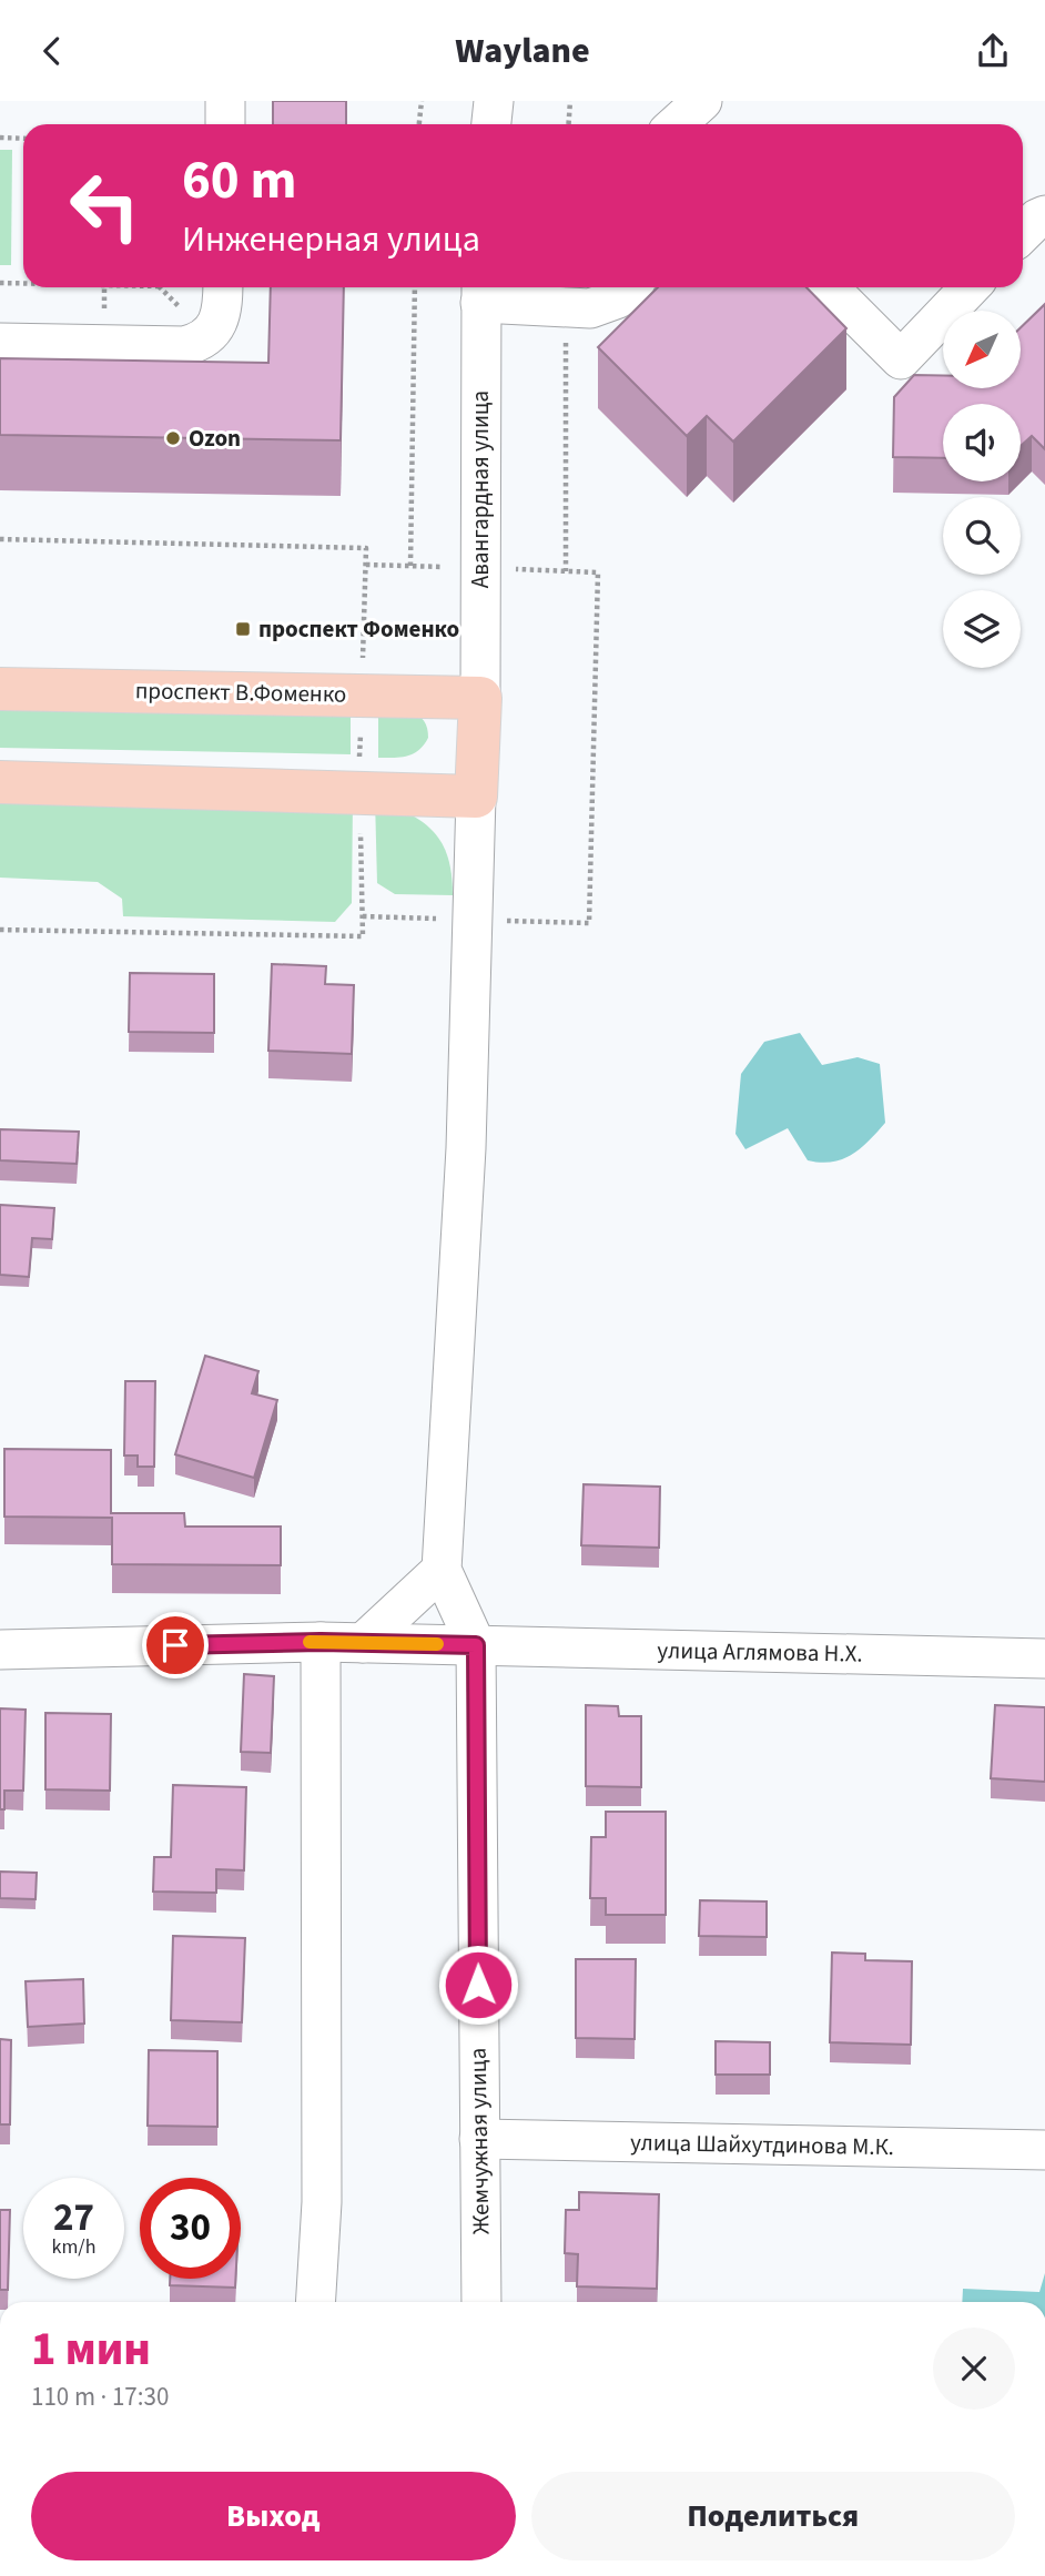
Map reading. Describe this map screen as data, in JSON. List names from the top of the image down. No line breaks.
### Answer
{"streets":{"main road":["проспект В.Фоменко"],"street":["Авангардная улица","улица Аглямова Н.Х.","Жемчужная улица","улица Шайхутдинова М.К."]},"crossings":[["Авангардная улица","проспект В.Фоменко"],["улица Аглямова Н.Х.","Жемчужная улица"],["Жемчужная улица","улица Шайхутдинова М.К."]],"places":{"other":["Ozon"],"transit":["проспект Фоменко"]},"north":"bottom left","page":{"header":"Waylane","turn":["60 m","Инженерная улица"],"speed":"27 km/h","limit":"30","heading":["1 мин","110 m · 17:30"],"buttons":["Выход","Поделиться"]}}
